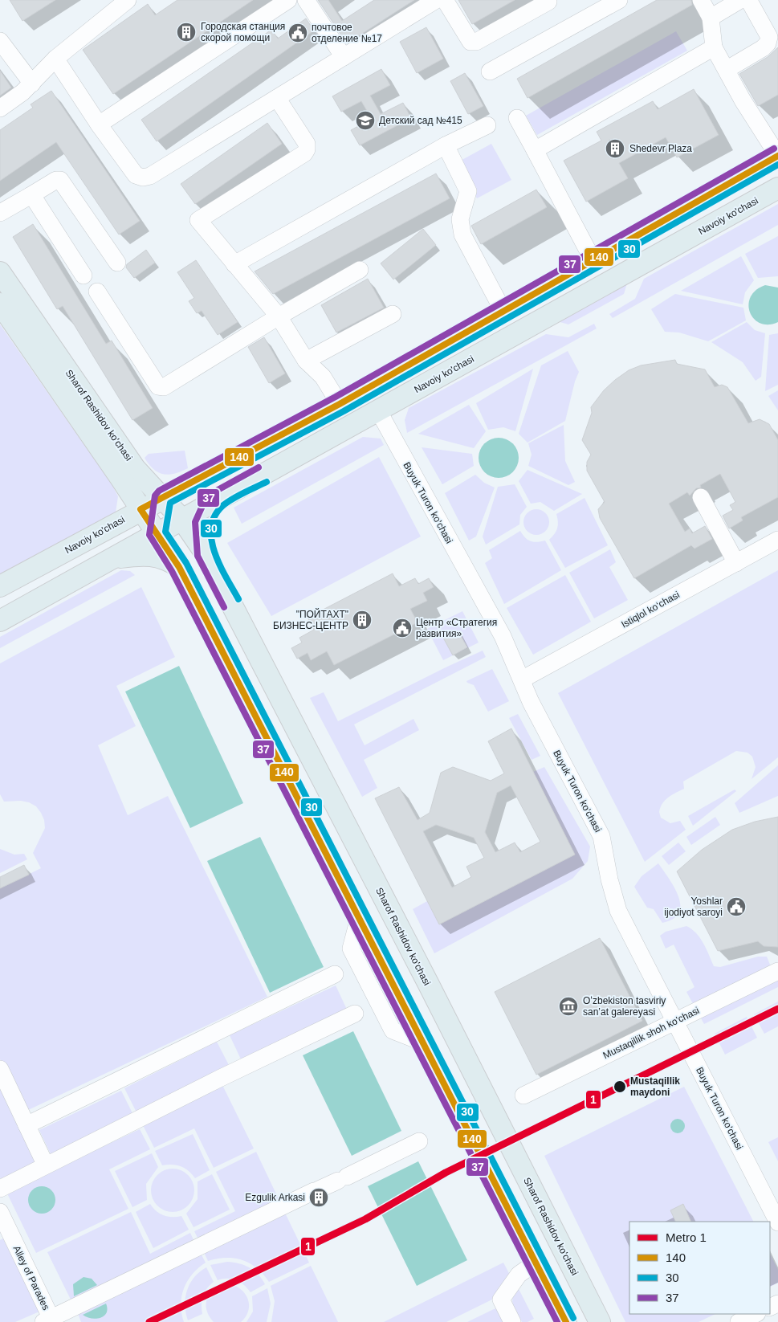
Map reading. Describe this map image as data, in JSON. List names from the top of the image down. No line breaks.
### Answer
{"streets":{"main road":["Navoiy ko'chasi","Sharof Rashidov ko'chasi"],"street":["Buyuk Turon ko'chasi","Istiqlol ko‘chasi","Mustaqillik shoh ko'chasi","Alley of Parades"]},"crossings":[["Navoiy ko'chasi","Sharof Rashidov ko'chasi"],["Navoiy ko'chasi","Buyuk Turon ko'chasi"],["Buyuk Turon ko'chasi","Istiqlol ko‘chasi"],["Buyuk Turon ko'chasi","Mustaqillik shoh ko'chasi"]],"places":{"building":["Городская станция скорой помощи","Shedevr Plaza","\"ПОЙТАХТ\" БИЗНЕС-ЦЕНТР","Ezgulik Arkasi"],"public building":["почтовое отделение №17","Центр «Стратегия развития»","Yoshlar ijodiyot saroyi"],"school or university":["Детский сад №415"],"museum":["Oʻzbekiston tasviriy sanʼat galereyasi"],"other":["Mustaqillik maydoni"]},"lines":["transit line 37","transit line 140","transit line 30","metro line 1"],"legend":["Metro 1","140","30","37"]}
